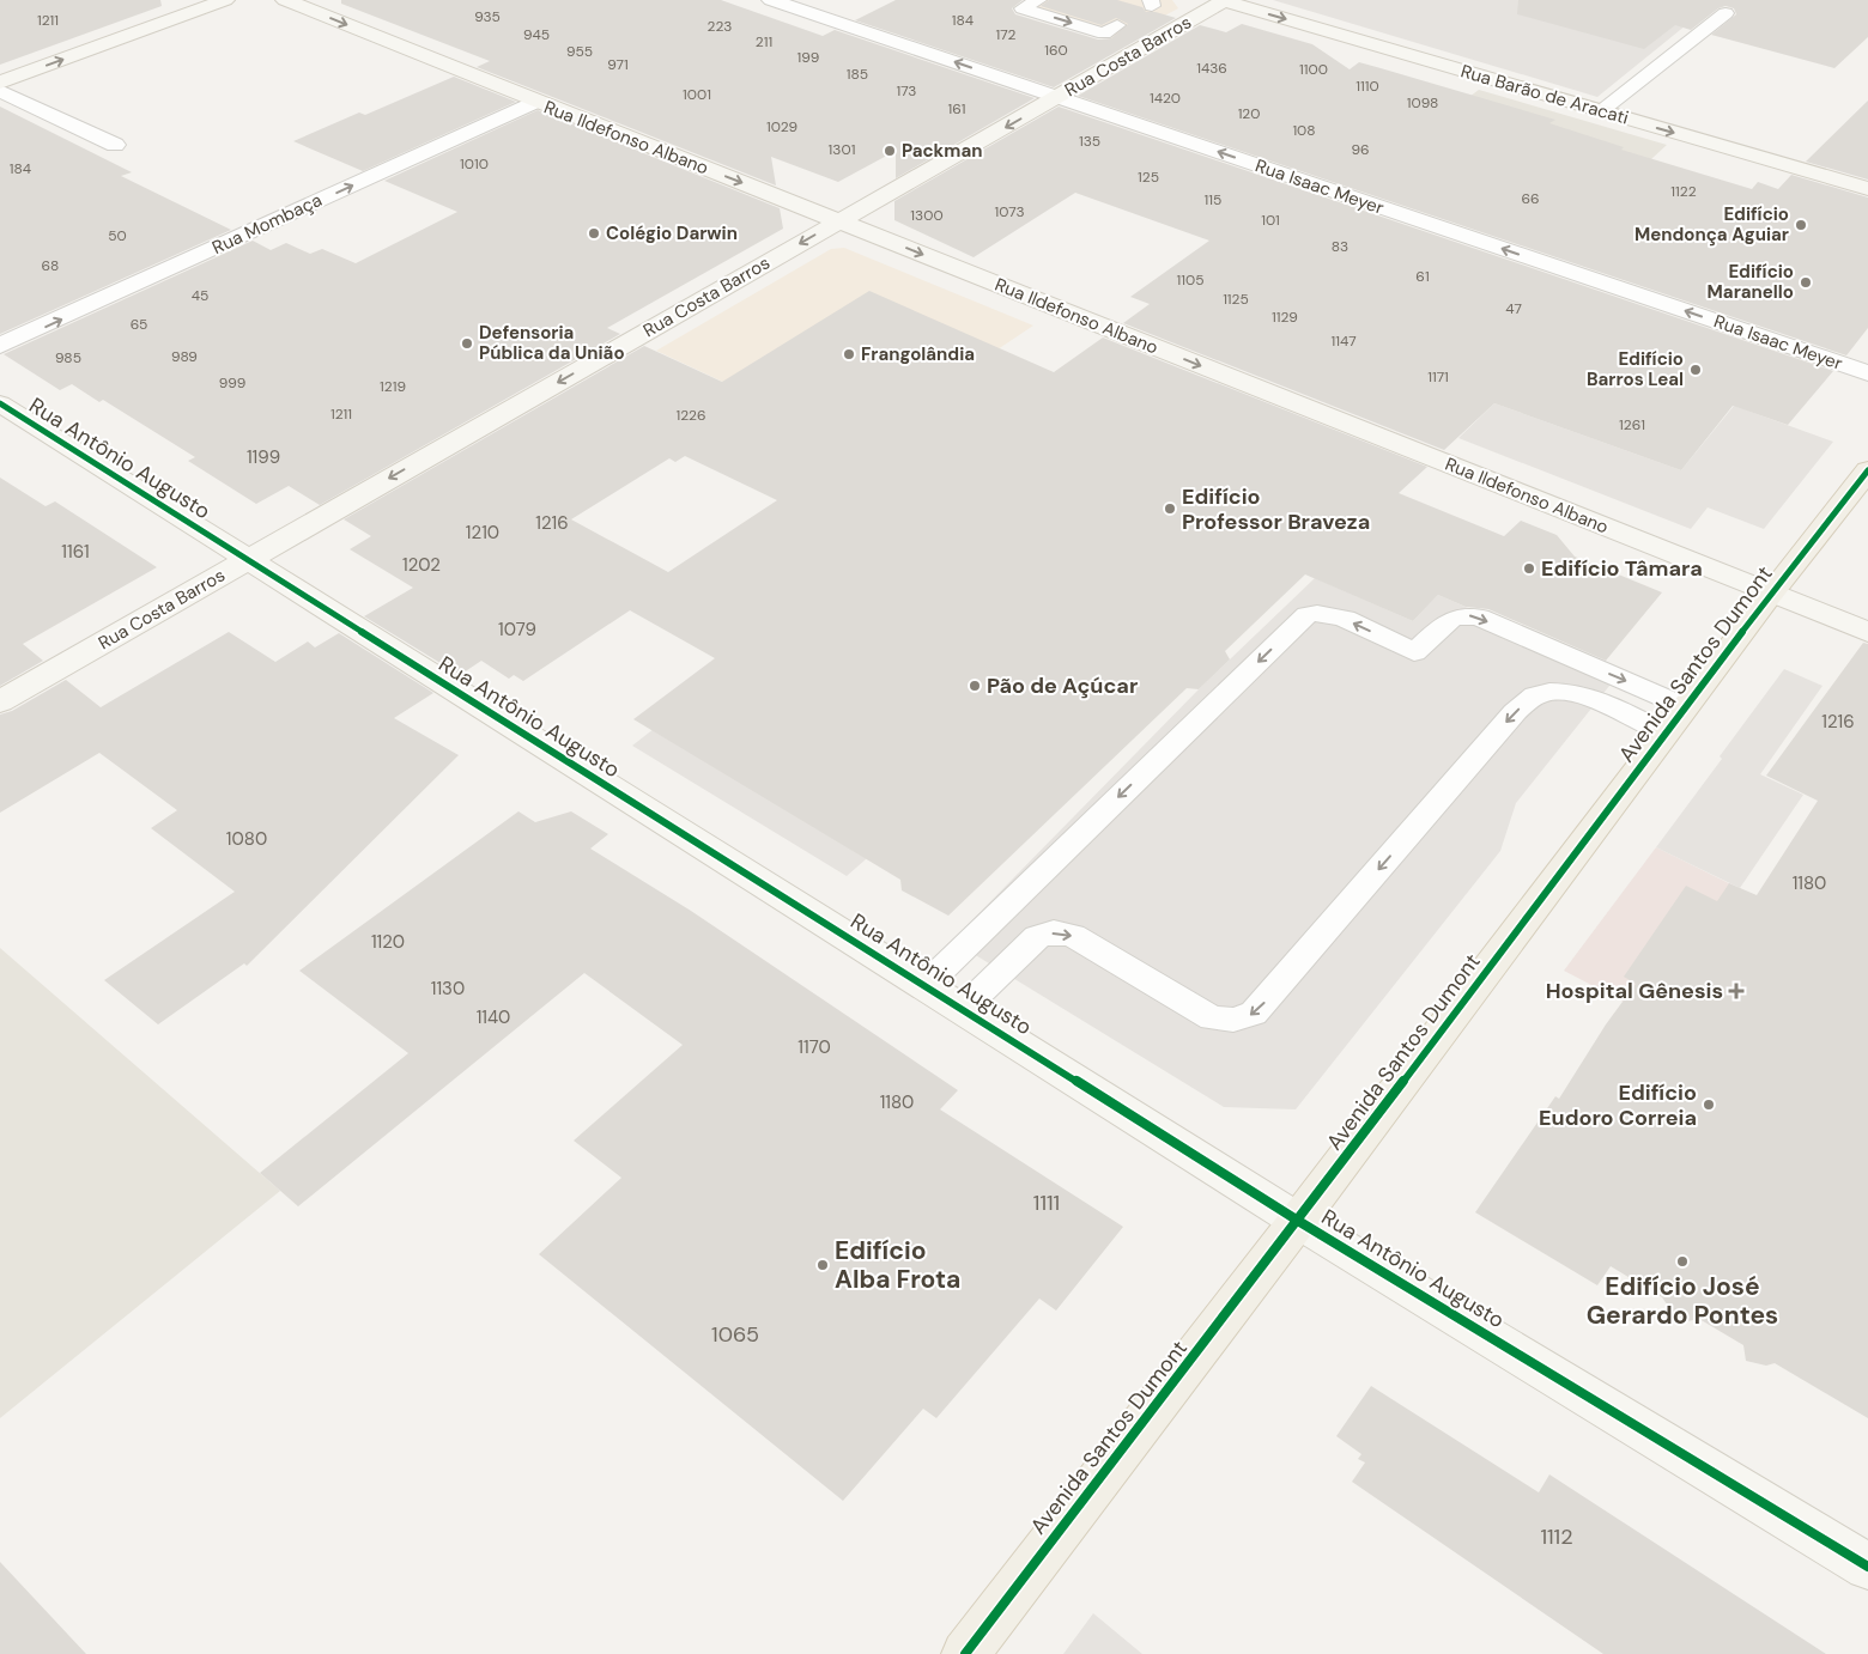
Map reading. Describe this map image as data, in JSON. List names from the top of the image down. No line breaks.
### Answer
{"streets":{"main road":["Avenida Santos Dumont"],"street":["Rua Costa Barros","Rua Barão de Aracati","Rua Ildefonso Albano","Rua Isaac Meyer","Rua Mombaça","Rua Antônio Augusto"]},"crossings":[["Rua Costa Barros","Rua Barão de Aracati"],["Rua Costa Barros","Rua Ildefonso Albano"],["Rua Costa Barros","Rua Isaac Meyer"],["Rua Costa Barros","Rua Antônio Augusto"],["Rua Ildefonso Albano","Rua Mombaça"],["Rua Ildefonso Albano","Avenida Santos Dumont"],["Rua Antônio Augusto","Avenida Santos Dumont"]],"one_way":["Rua Costa Barros","Rua Barão de Aracati","Rua Ildefonso Albano","Rua Isaac Meyer"],"places":{"other":["Packman","Edifício Mendonça Aguiar","Colégio Darwin","Edifício Maranello","Defensoria Pública da União","Frangolândia","Edifício Barros Leal","Edifício Professor Braveza","Edifício Tâmara","Pão de Açúcar","Edifício Eudoro Correia","Edifício José Gerardo Pontes","Edifício Alba Frota"],"health":["Hospital Gênesis"]},"house_numbers":["935","1211","184","223","945","172","211","160","955","199","971","1436","1100","185","1110","173","1001","1420","1098","161","120","1029","108","135","1301","96","1010","184","125","1122","66","115","1073","1300","101","50","83","68","61","1105","45","1125","47","1129","65","1147","989","985","1171","999","1219","1211","1226","1261","1199","1216","1210","1161","1202","1079","1216","1080","1180","1120","1130","1140","1170","1180","1111","1065","1112"]}
